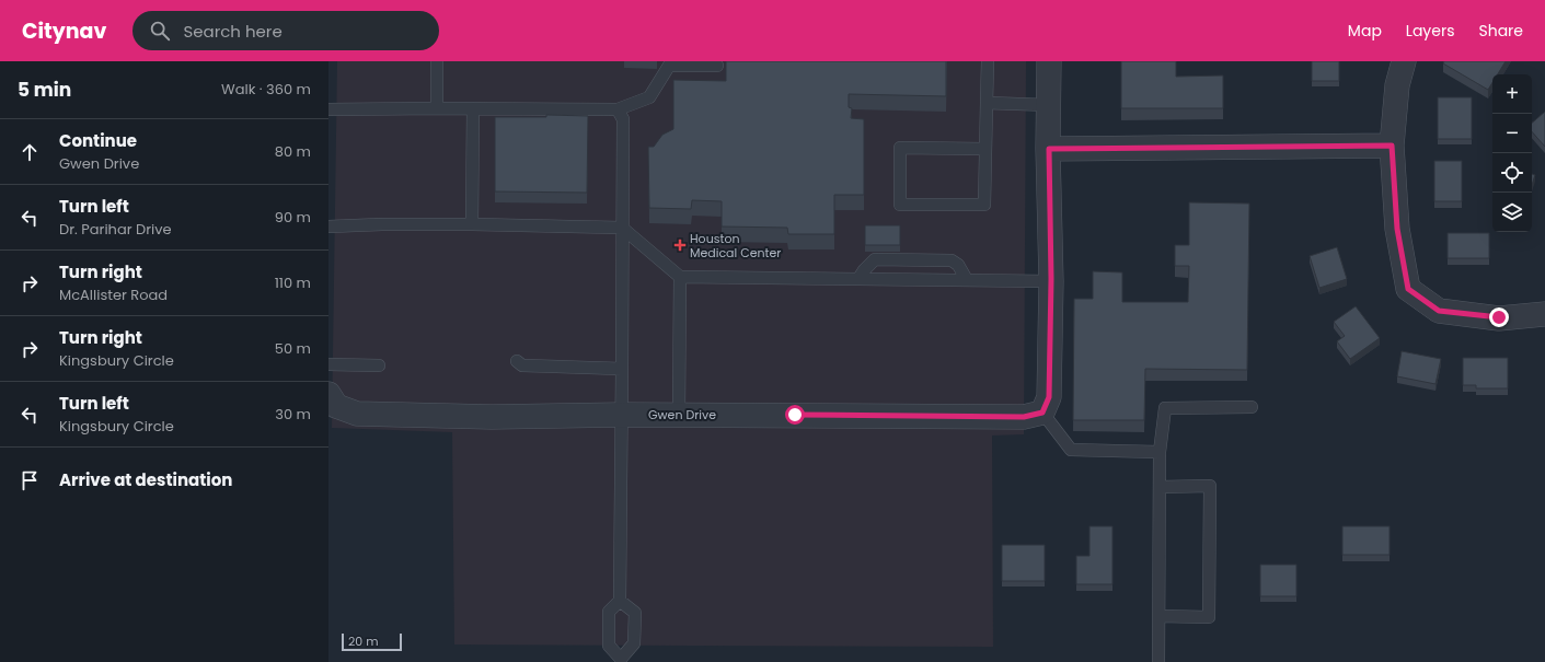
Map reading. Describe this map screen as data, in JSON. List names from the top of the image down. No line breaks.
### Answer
{"streets":{"street":["Gwen Drive"]},"places":{"health":["Houston Medical Center"]},"scale_bar":"20 m","page":{"header":"Citynav","search":"Search here","nav":["Map","Layers","Share"],"heading":["5 min","Walk · 360 m"],"map_buttons":["+","−"],"list":[["Continue","Gwen Drive","80 m"],["Turn left","Dr. Parihar Drive","90 m"],["Turn right","McAllister Road","110 m"],["Turn right","Kingsbury Circle","50 m"],["Turn left","Kingsbury Circle","30 m"],"Arrive at destination"],"scale":"20 m"}}
